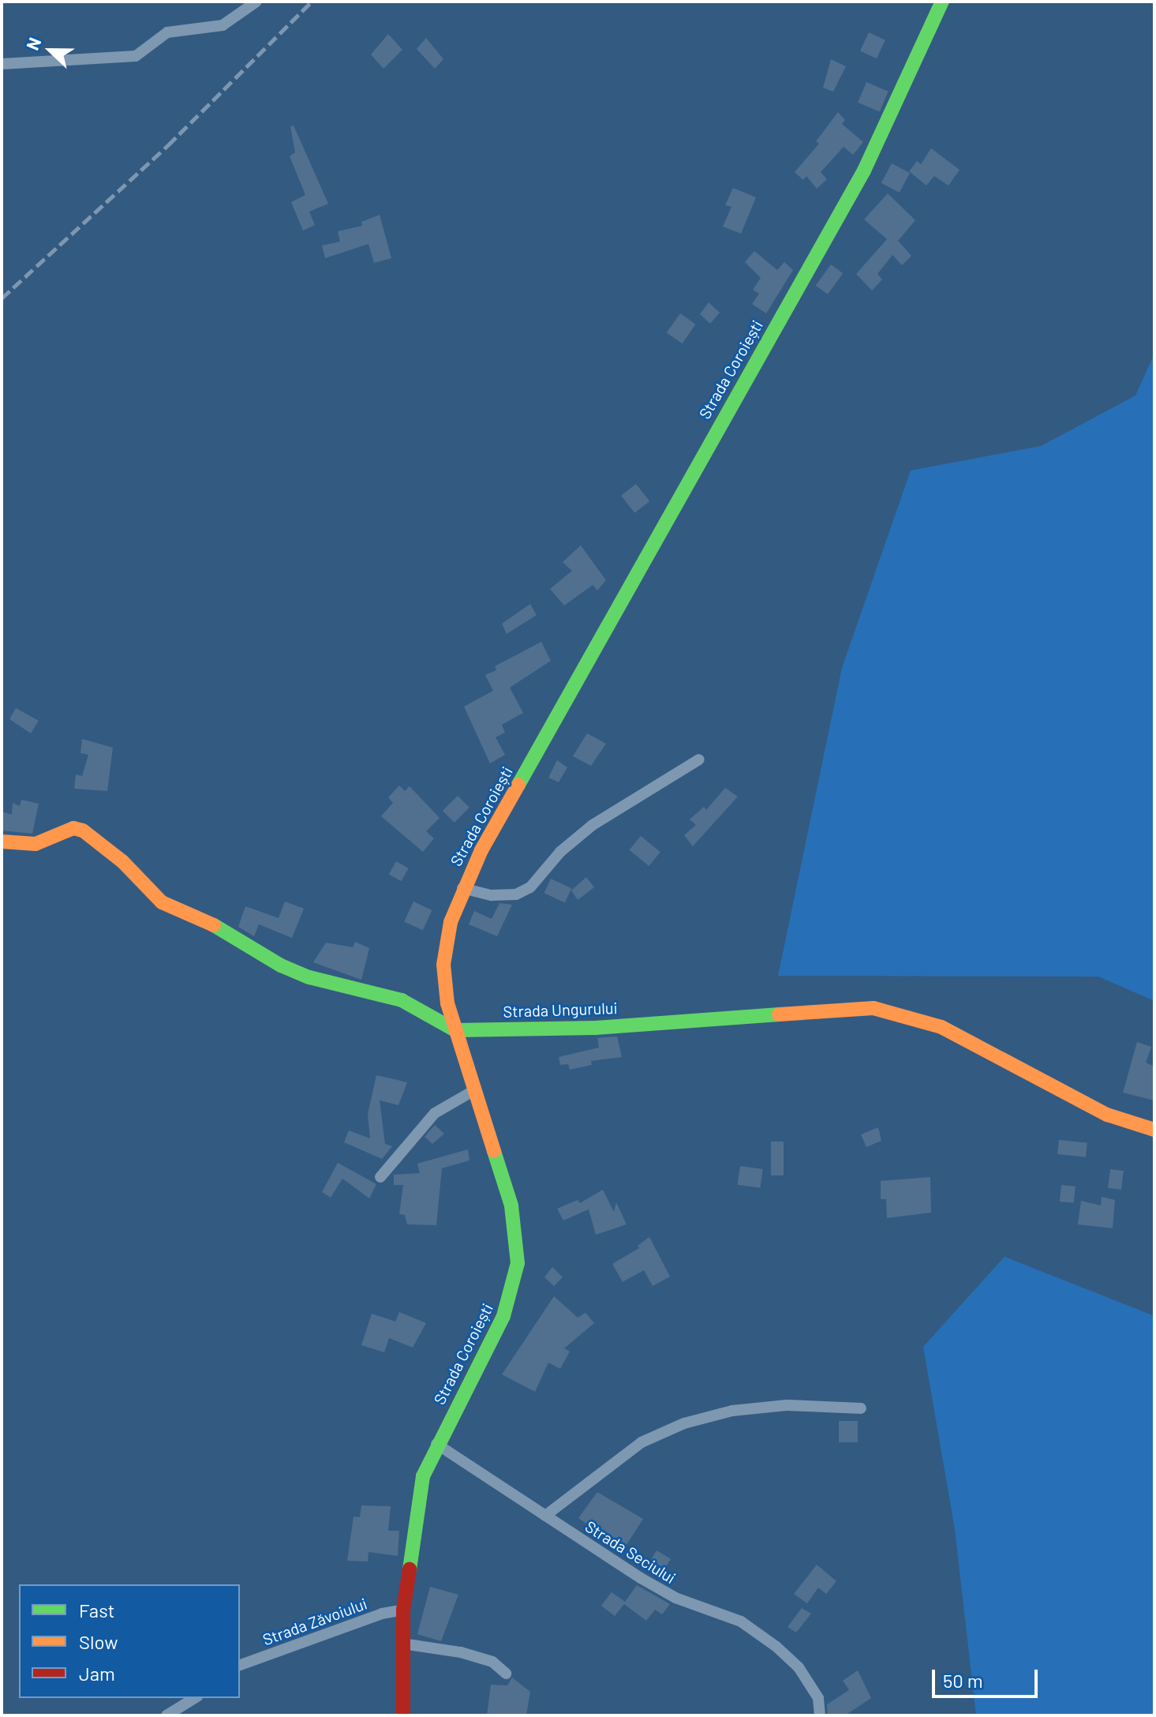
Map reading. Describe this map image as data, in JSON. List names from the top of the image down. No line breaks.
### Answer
{"streets":{"main road":["Strada Coroiești","Strada Ungurului"],"street":["Strada Seciului","Strada Zăvoiului"]},"crossings":[["Strada Coroiești","Strada Ungurului"],["Strada Coroiești","Strada Seciului"],["Strada Coroiești","Strada Zăvoiului"]],"legend":["Fast","Slow","Jam"],"scale_bar":"50 m","north":"left"}
